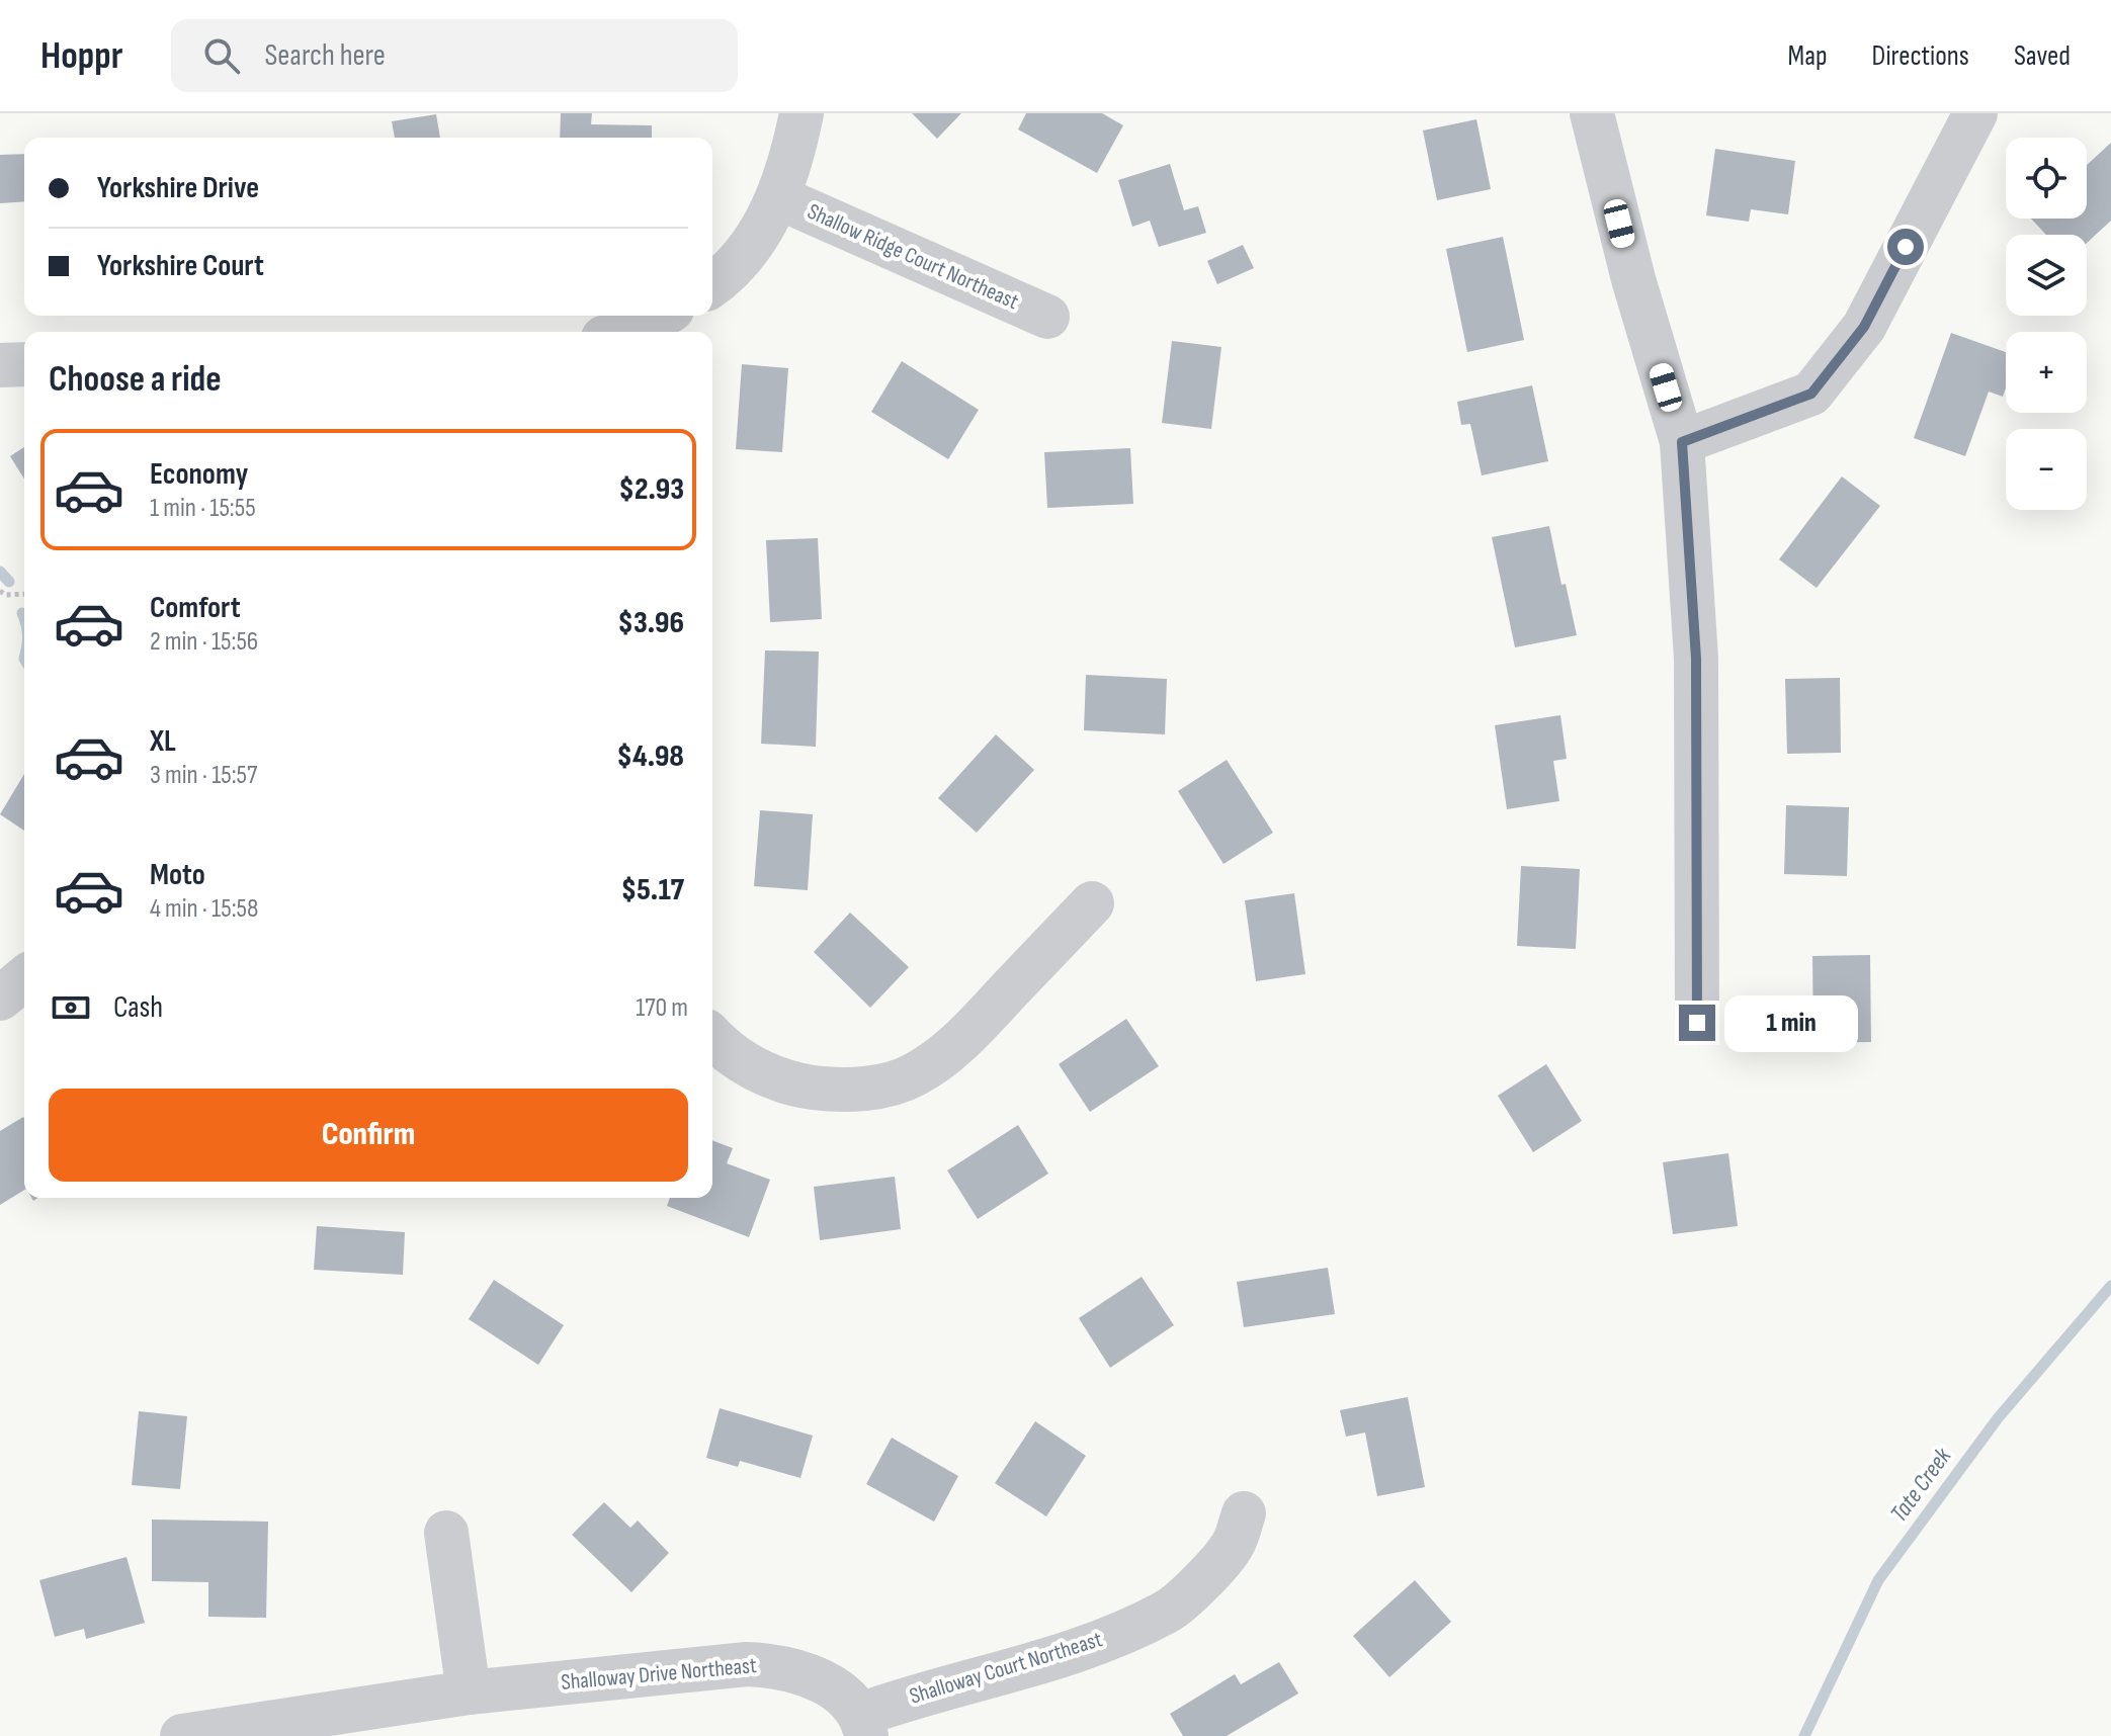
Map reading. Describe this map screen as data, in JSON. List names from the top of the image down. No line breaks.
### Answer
{"streets":{"street":["Shallow Ridge Court Northeast","Shalloway Court Northeast","Shalloway Drive Northeast"]},"crossings":[["Shalloway Court Northeast","Shalloway Drive Northeast"]],"water":["Tate Creek"],"page":{"header":"Hoppr","search":"Search here","nav":["Map","Directions","Saved"],"map_buttons":["+","−"],"banner":["Yorkshire Drive","Yorkshire Court"],"heading":"Choose a ride","list":[{"name":"Economy","note":"1 min · 15:55","value":"$2.93"},{"name":"Comfort","note":"2 min · 15:56","value":"$3.96"},{"name":"XL","note":"3 min · 15:57","value":"$4.98"},{"name":"Moto","note":"4 min · 15:58","value":"$5.17"}],"pay":["Cash","170 m"],"bubble":"1 min","buttons":"Confirm"}}
